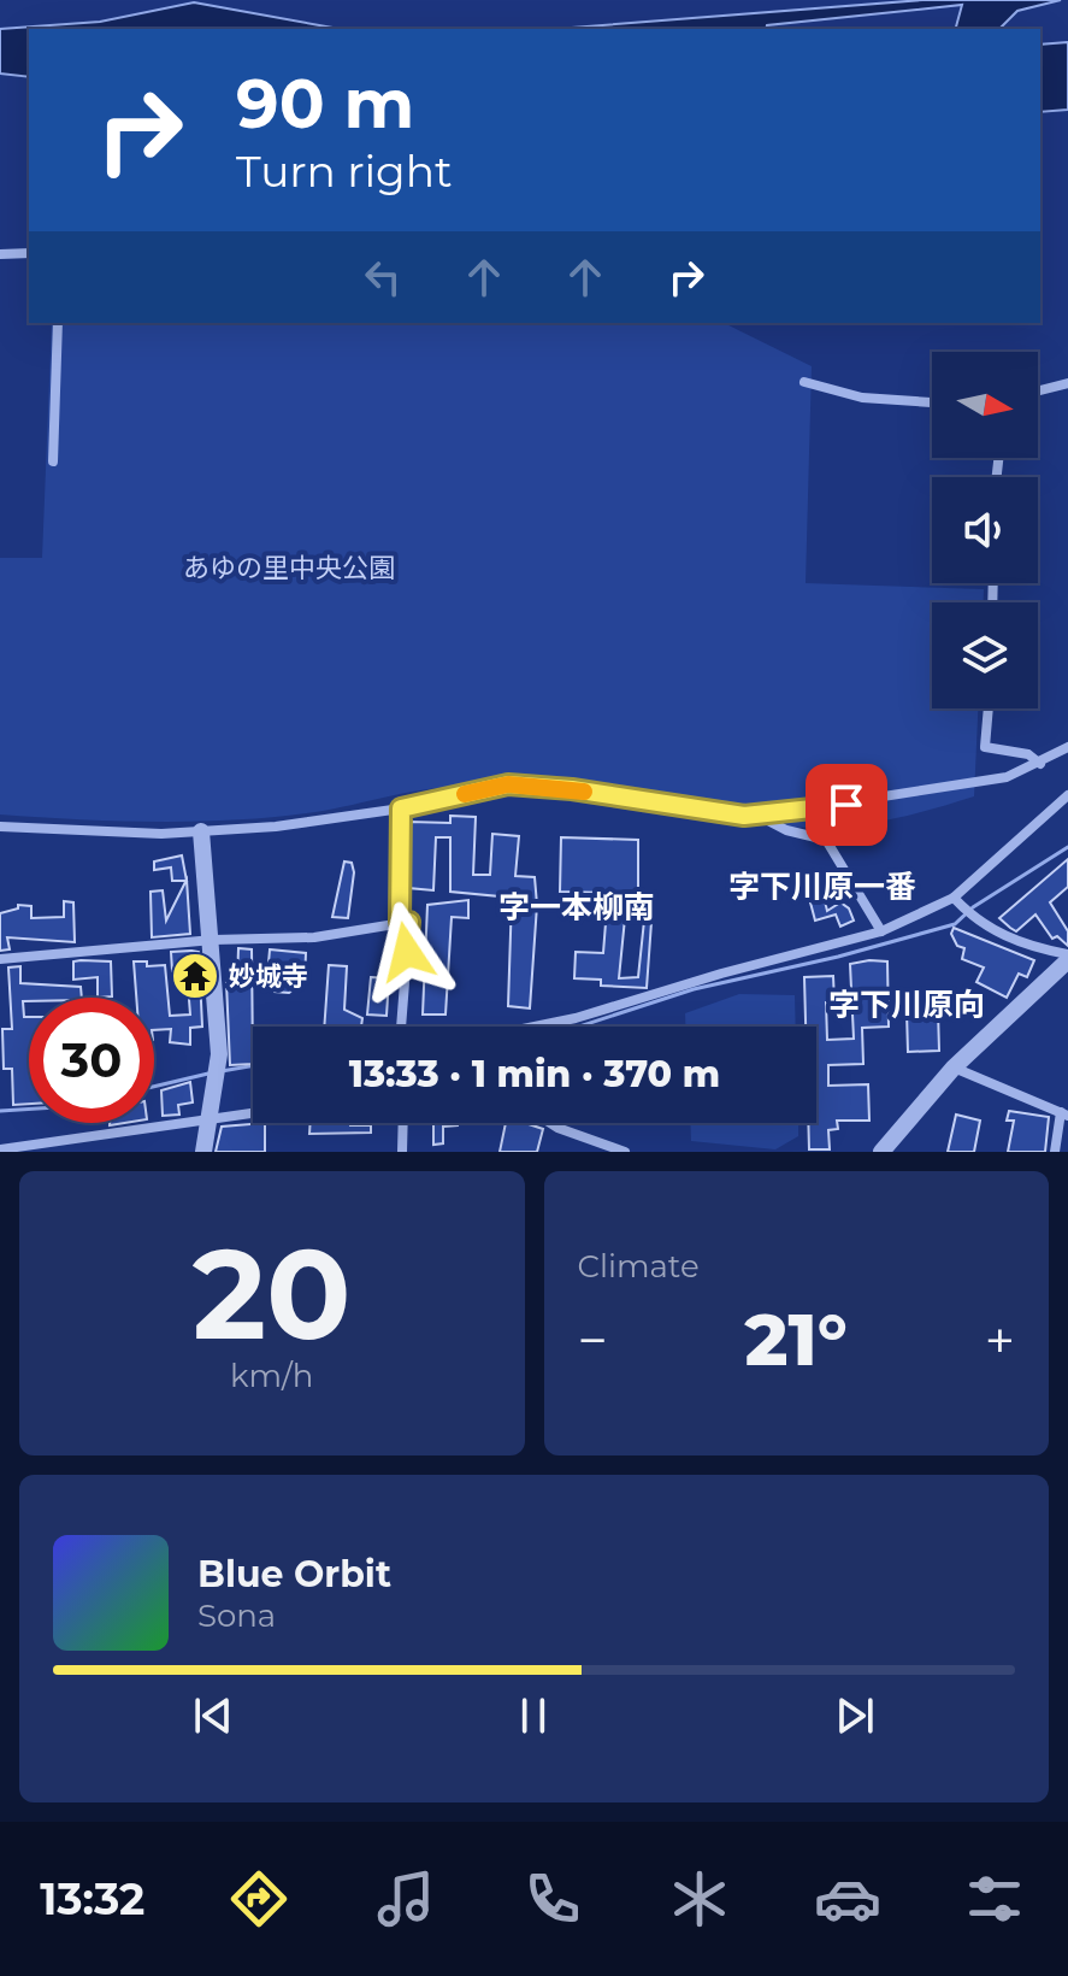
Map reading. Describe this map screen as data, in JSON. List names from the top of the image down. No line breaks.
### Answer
{"districts":["字下川原一番","字一本柳南","字下川原向"],"parks":["あゆの里中央公園"],"places":{"temple":["妙城寺"]},"north":"right","page":{"turn":["90 m","Turn right"],"limit":"30","trip":"13:33 · 1 min · 370 m","tile":[["20","km/h"],"Climate"],"heat":["−","21°","+"],"song":["Blue Orbit","Sona"],"tabs":"13:32"}}
